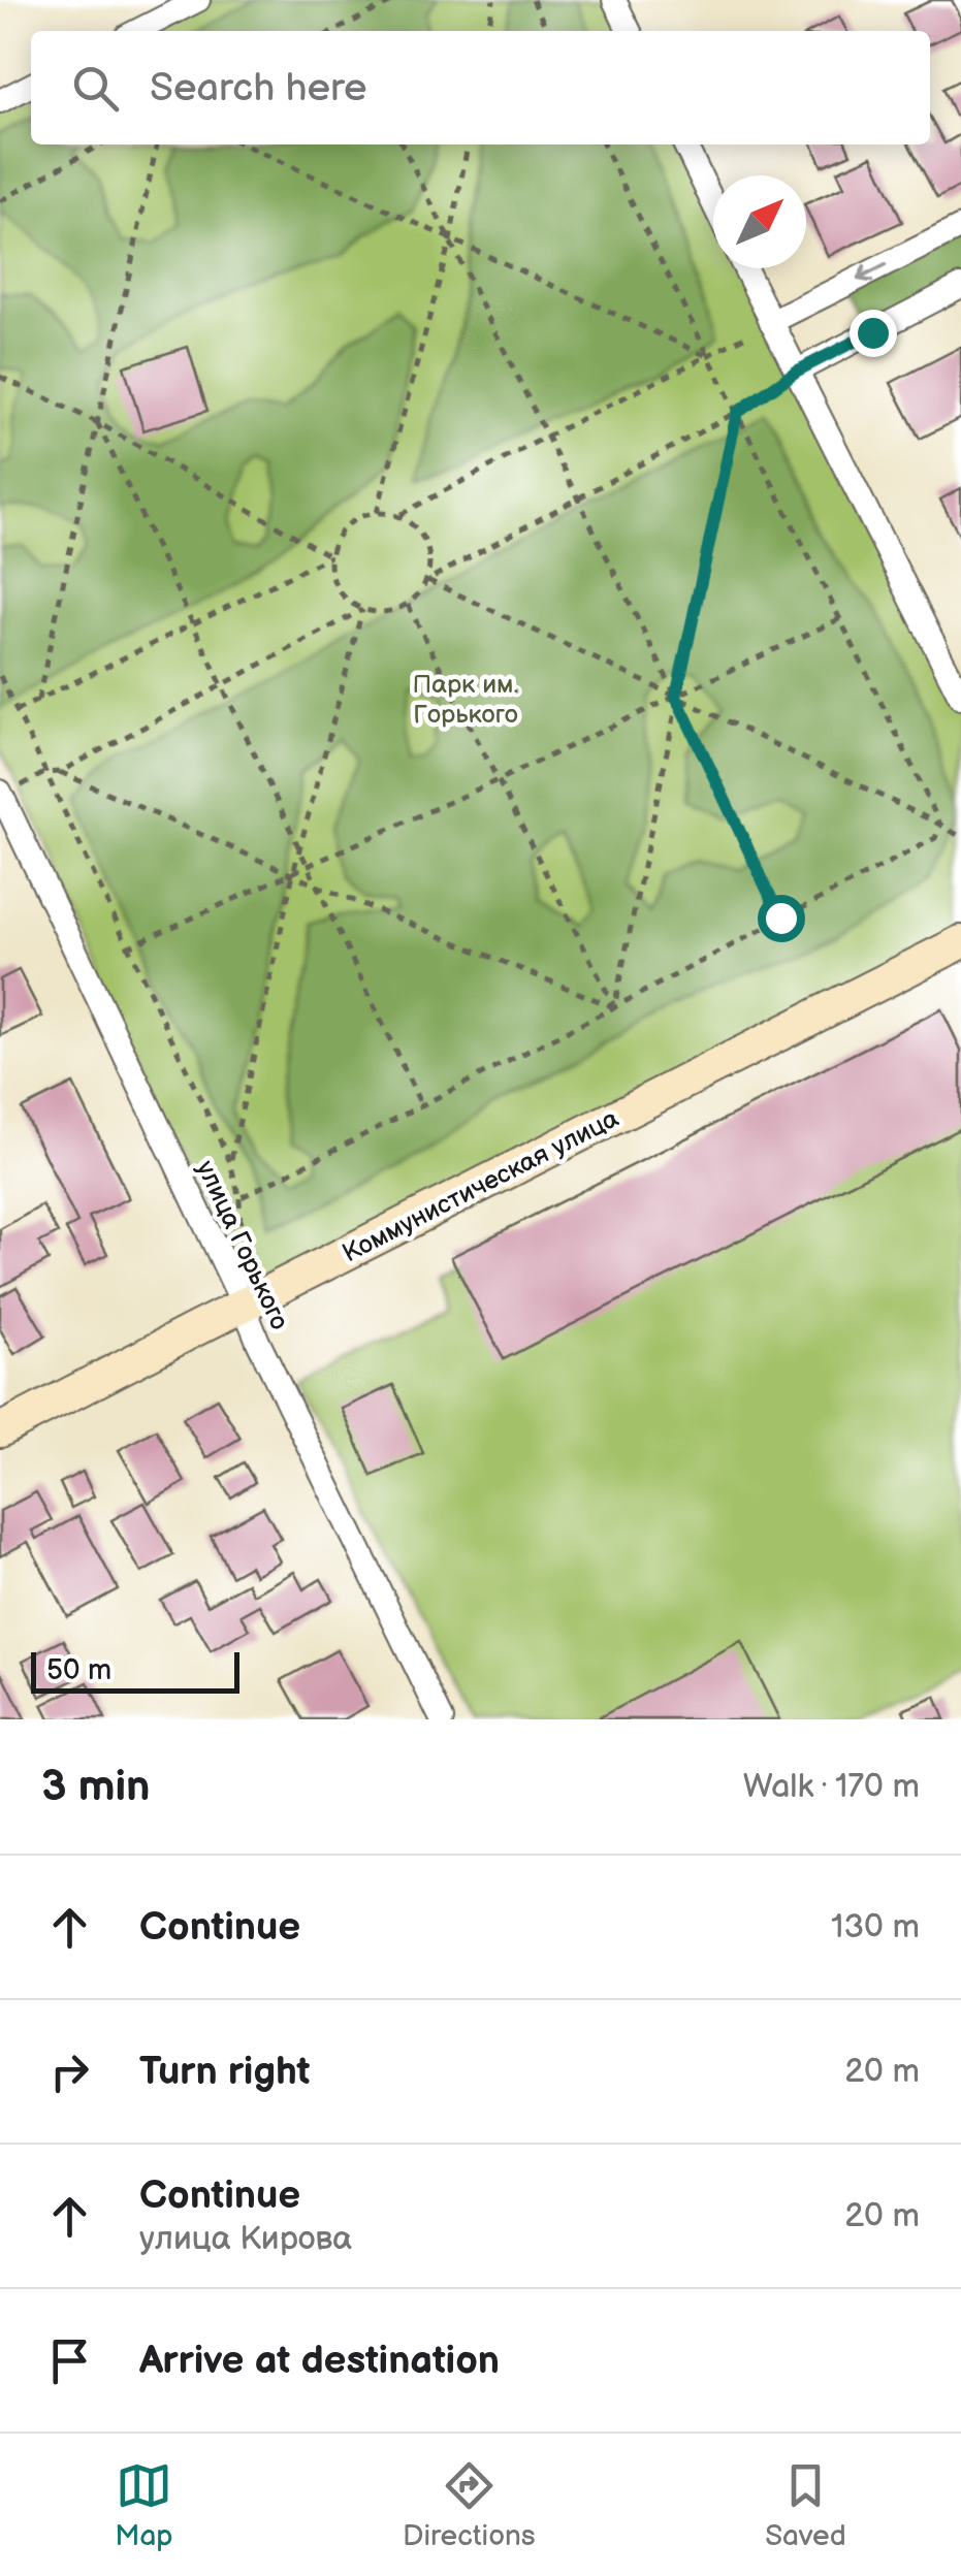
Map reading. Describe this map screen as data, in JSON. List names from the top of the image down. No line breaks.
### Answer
{"streets":{"main road":["Коммунистическая улица"],"street":["улица Горького"]},"crossings":[["Коммунистическая улица","улица Горького"]],"parks":["Парк им. Горького"],"scale_bar":"50 m","north":"top right","page":{"search":"Search here","scale":"50 m","heading":["3 min","Walk · 170 m"],"list":[["Continue","130 m"],["Turn right","20 m"],["Continue","улица Кирова","20 m"],"Arrive at destination"],"nav":["Map","Directions","Saved"]}}
